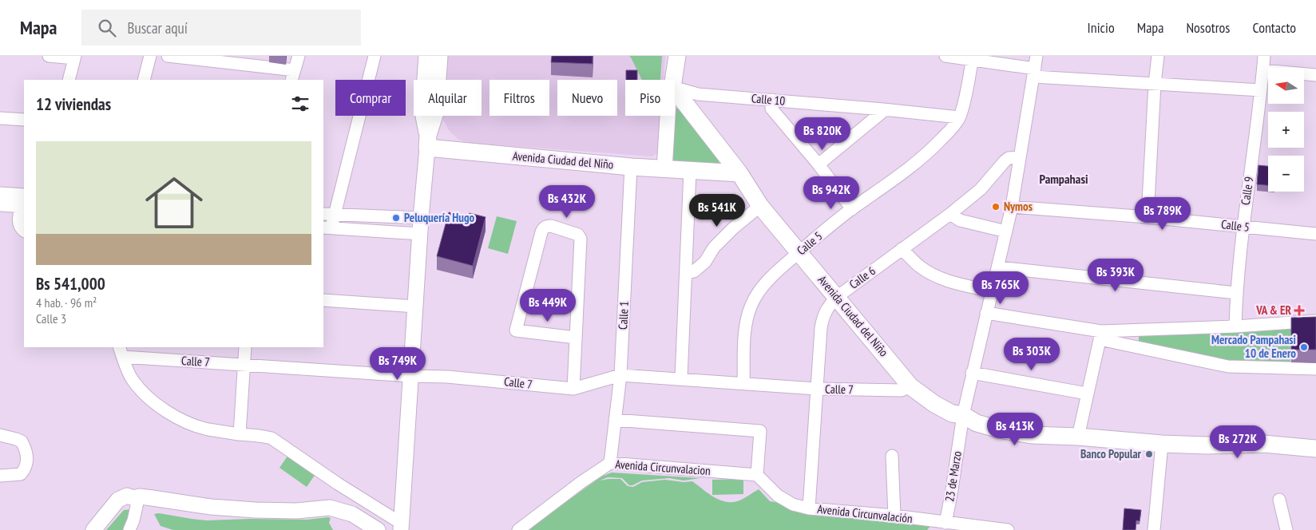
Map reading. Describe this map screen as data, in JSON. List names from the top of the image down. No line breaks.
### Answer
{"streets":{"main road":["Avenida Ciudad del Niño"],"street":["Calle 10","Calle 9","Calle 5","Calle 6","Calle 1","Calle 7","Avenida Circunvalacion","23 de Marzo","Avenida Circunvalación"]},"crossings":[["Calle 10","Calle 5"],["Avenida Ciudad del Niño","Calle 5"],["Avenida Ciudad del Niño","Calle 6"],["Avenida Ciudad del Niño","Calle 1"],["Avenida Ciudad del Niño","Calle 7"],["Avenida Ciudad del Niño","23 de Marzo"],["Calle 9","Calle 5"],["Calle 5","Calle 7"],["Calle 5","23 de Marzo"],["Calle 6","Calle 7"],["Calle 6","23 de Marzo"],["Calle 6","Avenida Circunvalación"],["Calle 1","Calle 7"],["Calle 1","Avenida Circunvalacion"],["Avenida Circunvalacion","Avenida Circunvalación"],["23 de Marzo","Avenida Circunvalación"]],"districts":["Pampahasi"],"places":{"other":["Nymos","Peluquería Hugo","Mercado Pampahasi 10 de Enero","Banco Popular"],"health":["VA & ER"]},"north":"left","page":{"header":"Mapa","search":"Buscar aquí","nav":["Inicio","Mapa","Nosotros","Contacto"],"map_buttons":["+","−"],"chip":["Comprar","Alquilar","Filtros","Nuevo","Piso"],"heading":"12 viviendas","price":["Bs 820K","Bs 942K","Bs 432K","Bs 541K","Bs 789K","Bs 393K","Bs 765K","Bs 449K","Bs 303K","Bs 749K","Bs 413K","Bs 272K"],"list":[{"name":"Bs 541,000","note":"4 hab. · 96 m² · Calle 3"}]}}
